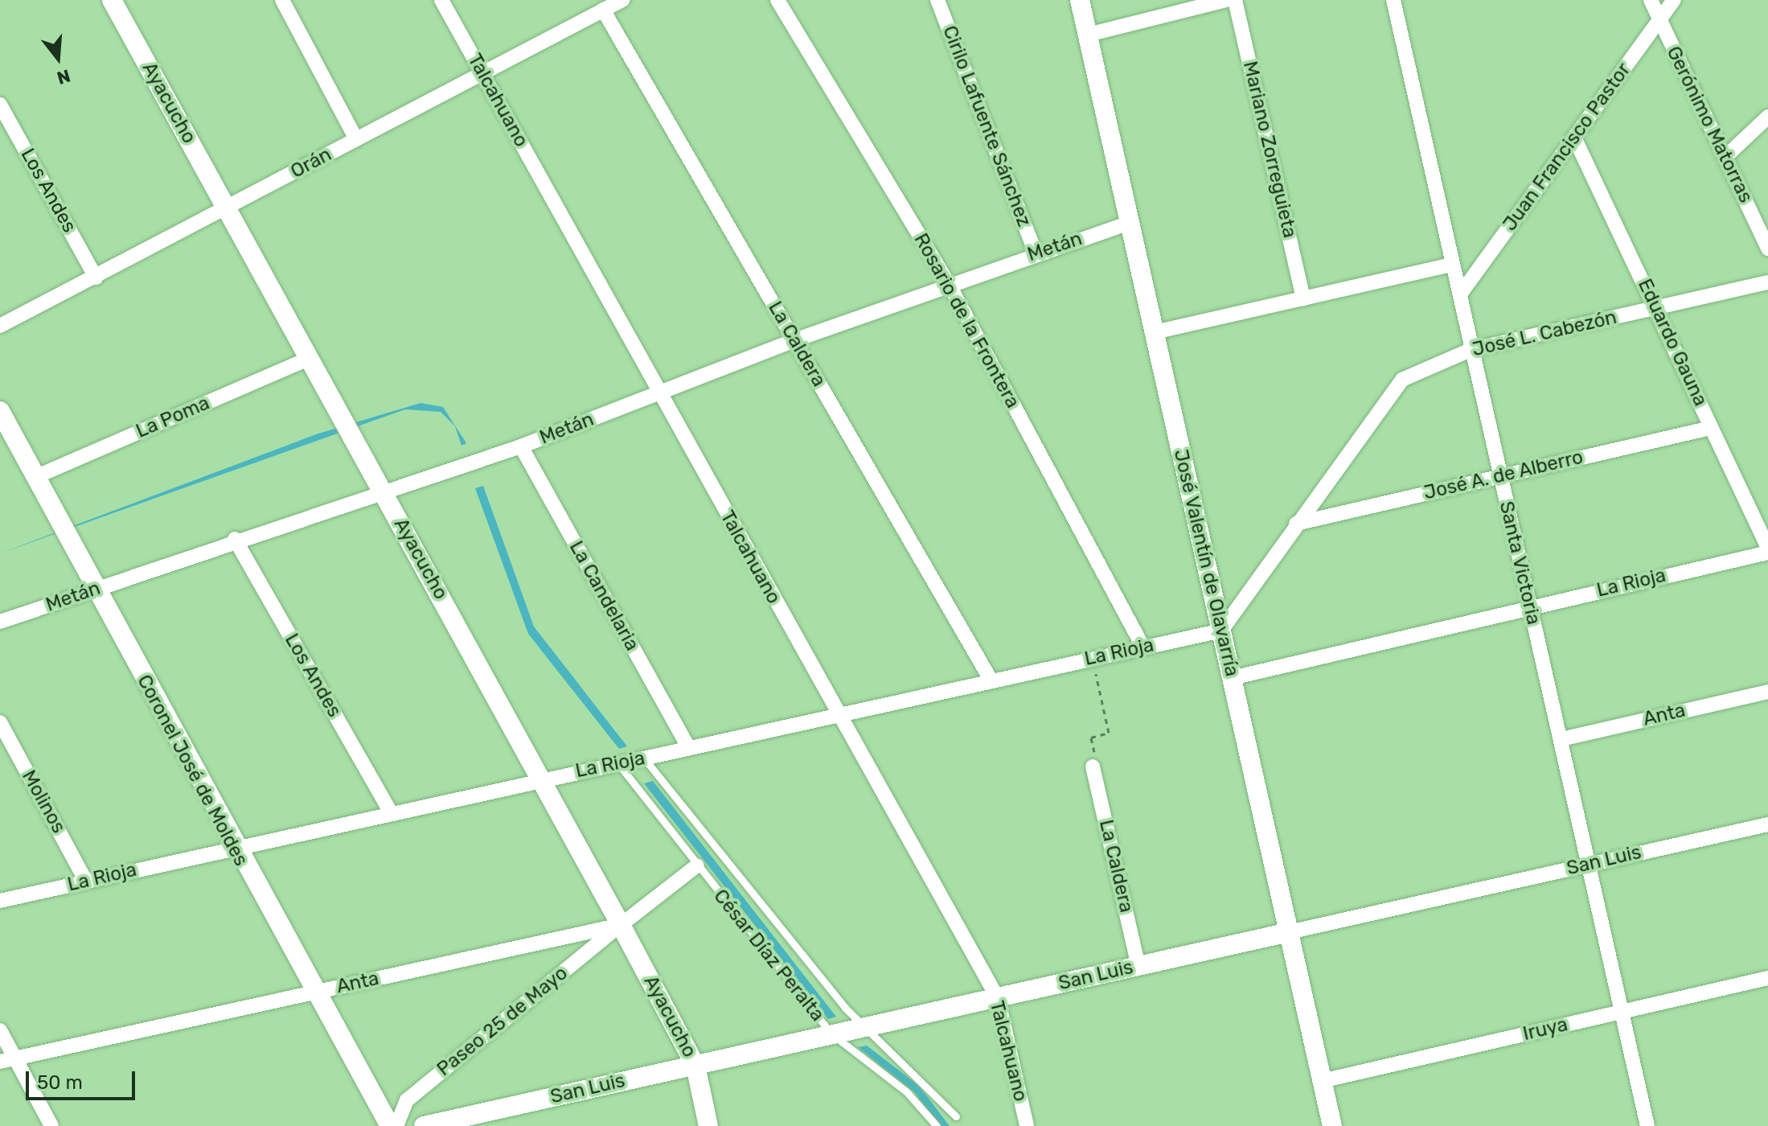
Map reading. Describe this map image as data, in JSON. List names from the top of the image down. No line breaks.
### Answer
{"streets":{"street":["Talcahuano","Ayacucho","Gerónimo Matorras","Cirilo Lafuente Sánchez","Juan Francisco Pastor","Mariano Zorreguieta","Orán","Los Andes","Metán","Rosario de la Frontera","José L. Cabezón","Eduardo Gauna","La Caldera","La Poma","José A. de Alberro","José Valentín de Olavarría","Santa Victoria","La Rioja","La Candelaria","Anta","Coronel José de Moldes","Molinos","San Luis","Paseo 25 de Mayo","Iruya"],"lane":["César Díaz Peralta"]},"crossings":[["Talcahuano","Orán"],["Talcahuano","Metán"],["Talcahuano","La Rioja"],["Talcahuano","San Luis"],["Ayacucho","Orán"],["Ayacucho","Metán"],["Ayacucho","La Poma"],["Ayacucho","La Rioja"],["Ayacucho","Anta"],["Ayacucho","San Luis"],["Ayacucho","Paseo 25 de Mayo"],["Gerónimo Matorras","Juan Francisco Pastor"],["Cirilo Lafuente Sánchez","Metán"],["Juan Francisco Pastor","Eduardo Gauna"],["Juan Francisco Pastor","Santa Victoria"],["Orán","Los Andes"],["Orán","La Caldera"],["Los Andes","Metán"],["Los Andes","La Rioja"],["Metán","Rosario de la Frontera"],["Metán","La Caldera"],["Metán","José Valentín de Olavarría"],["Metán","La Candelaria"],["Metán","Coronel José de Moldes"],["Rosario de la Frontera","La Rioja"],["José L. Cabezón","Eduardo Gauna"],["José L. Cabezón","José A. de Alberro"],["José L. Cabezón","Santa Victoria"],["Eduardo Gauna","José A. de Alberro"],["Eduardo Gauna","La Rioja"],["La Caldera","La Rioja"],["La Caldera","San Luis"],["La Poma","Coronel José de Moldes"],["José A. de Alberro","Santa Victoria"],["José Valentín de Olavarría","La Rioja"],["José Valentín de Olavarría","San Luis"],["José Valentín de Olavarría","Iruya"],["Santa Victoria","La Rioja"],["Santa Victoria","Anta"],["Santa Victoria","San Luis"],["Santa Victoria","Iruya"],["La Rioja","La Candelaria"],["La Rioja","Coronel José de Moldes"],["La Rioja","Molinos"],["La Rioja","César Díaz Peralta"],["Anta","Coronel José de Moldes"],["Anta","César Díaz Peralta"],["Anta","Paseo 25 de Mayo"],["San Luis","César Díaz Peralta"]],"scale_bar":"50 m","north":"bottom"}
